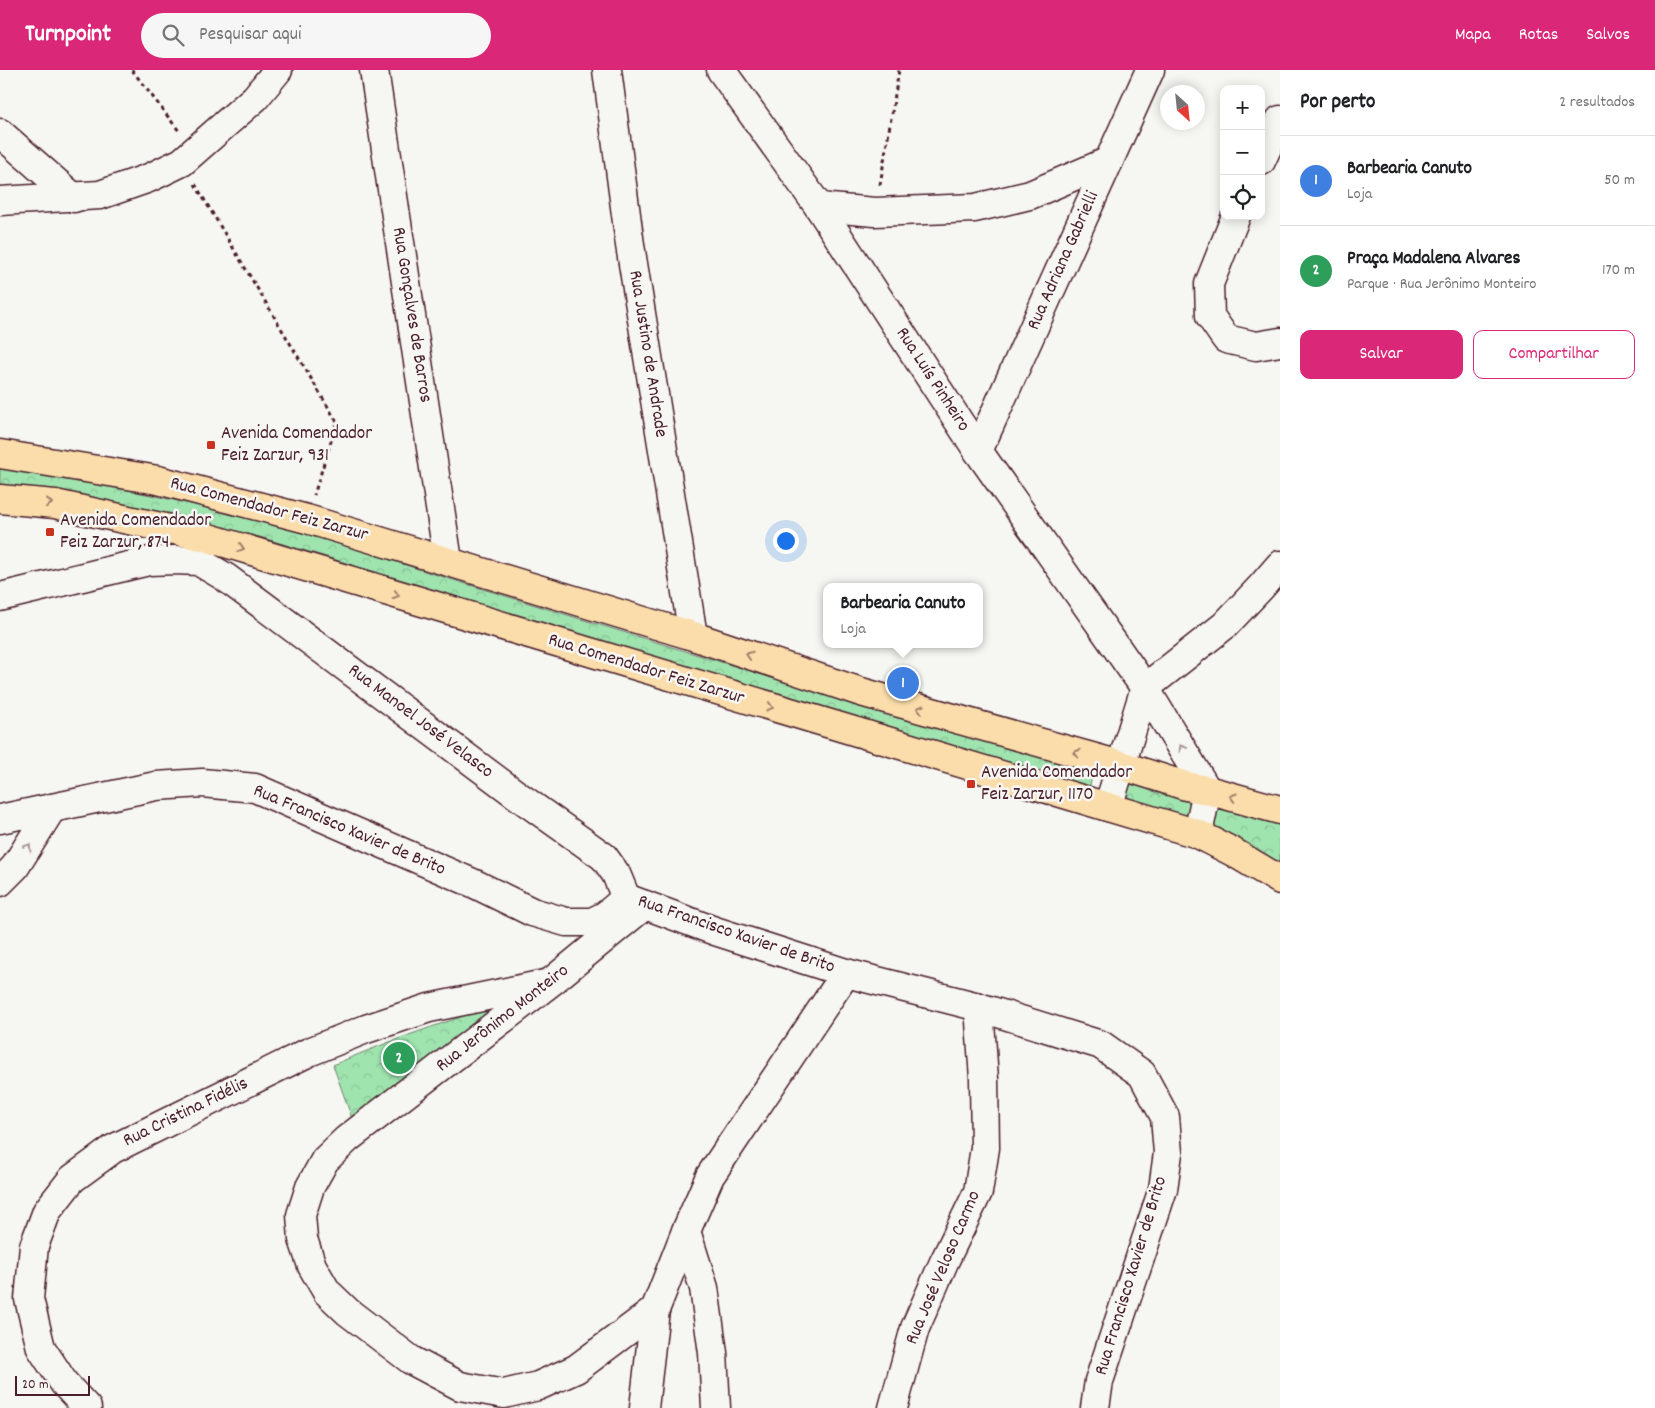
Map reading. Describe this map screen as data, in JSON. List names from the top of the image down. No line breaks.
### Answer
{"streets":{"main road":["Rua Comendador Feiz Zarzur"],"street":["Rua Adriana Gabrielli","Rua Gonçalves de Barros","Rua Justino de Andrade","Rua Luís Pinheiro","Rua Manoel José Velasco","Rua Francisco Xavier de Brito","Rua Jerônimo Monteiro","Rua Cristina Fidélis","Rua José Veloso Carmo"]},"crossings":[["Rua Adriana Gabrielli","Rua Luís Pinheiro"],["Rua Gonçalves de Barros","Rua Comendador Feiz Zarzur"],["Rua Justino de Andrade","Rua Comendador Feiz Zarzur"],["Rua Luís Pinheiro","Rua Comendador Feiz Zarzur"],["Rua Comendador Feiz Zarzur","Rua Manoel José Velasco"],["Rua Manoel José Velasco","Rua Francisco Xavier de Brito"],["Rua Manoel José Velasco","Rua Jerônimo Monteiro"],["Rua Francisco Xavier de Brito","Rua Jerônimo Monteiro"],["Rua Francisco Xavier de Brito","Rua José Veloso Carmo"],["Rua Jerônimo Monteiro","Rua Cristina Fidélis"]],"places":{"transit":["Avenida Comendador Feiz Zarzur, 931","Avenida Comendador Feiz Zarzur, 874","Avenida Comendador Feiz Zarzur, 1170"]},"scale_bar":"20 m","north":"bottom right","page":{"header":"Turnpoint","search":"Pesquisar aqui","nav":["Mapa","Rotas","Salvos"],"heading":["Por perto","2 resultados"],"map_buttons":["+","−"],"list":[{"mark":"1","name":"Barbearia Canuto","note":"Loja","value":"50 m"},{"mark":"2","name":"Praça Madalena Alvares","note":"Parque · Rua Jerônimo Monteiro","value":"170 m"}],"buttons":["Salvar","Compartilhar"],"popup":["Barbearia Canuto","Loja"],"pins":["1","2"],"scale":"20 m"}}
